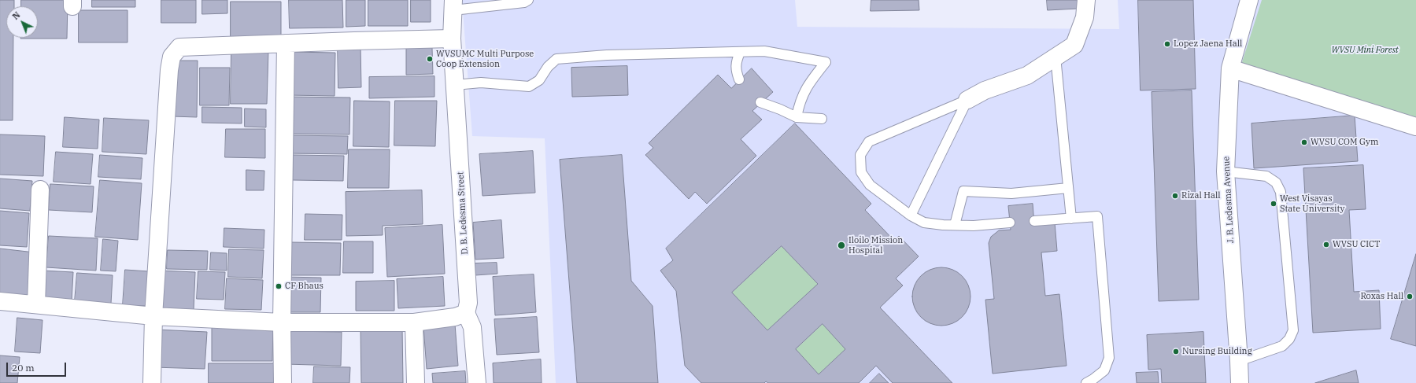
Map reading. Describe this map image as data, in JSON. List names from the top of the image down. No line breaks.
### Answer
{"streets":{"street":["J. B. Ledesma Avenue","D. B. Ledesma Street"]},"parks":["WVSU Mini Forest"],"places":["Lopez Jaena Hall","WVSUMC Multi Purpose Coop Extension","WVSU COM Gym","Rizal Hall","West Visayas State University","WVSU CICT","Iloilo Mission Hospital","CF Bhaus","Roxas Hall","Nursing Building"],"scale_bar":"20 m","north":"top left"}
